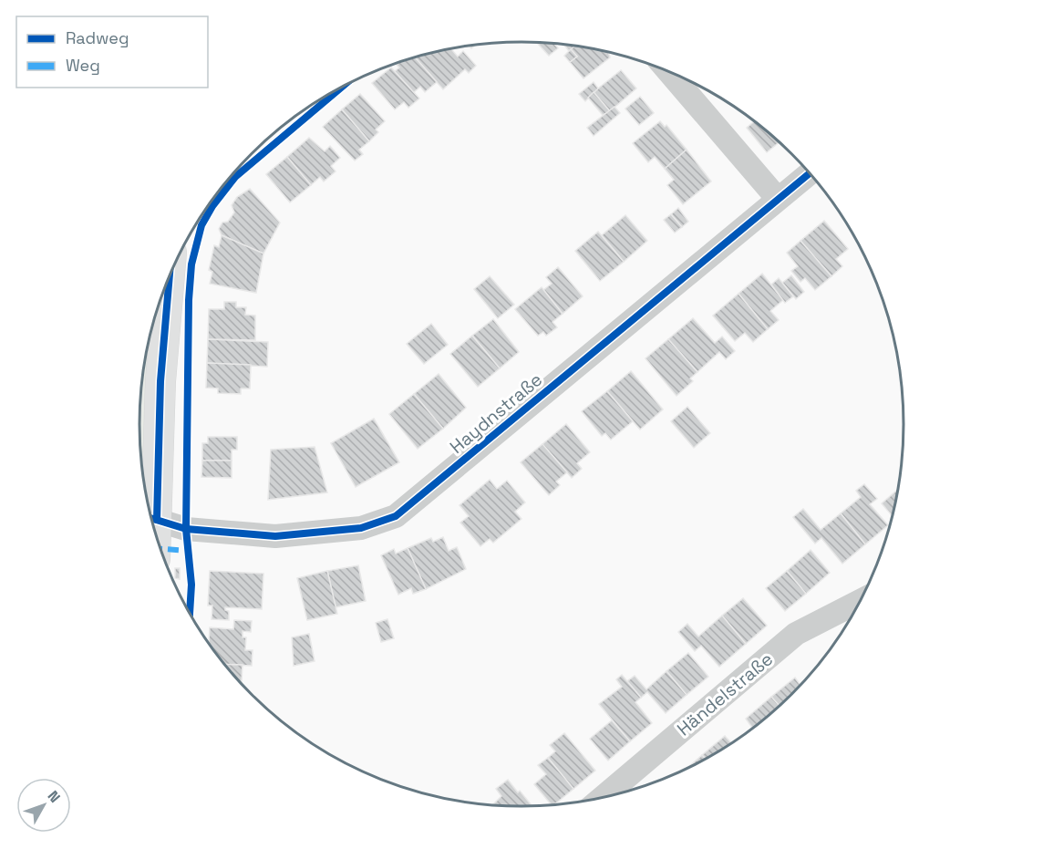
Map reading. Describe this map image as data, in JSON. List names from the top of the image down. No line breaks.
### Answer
{"streets":{"street":["Haydnstraße","Händelstraße"]},"legend":["Radweg","Weg"],"north":"top right"}
